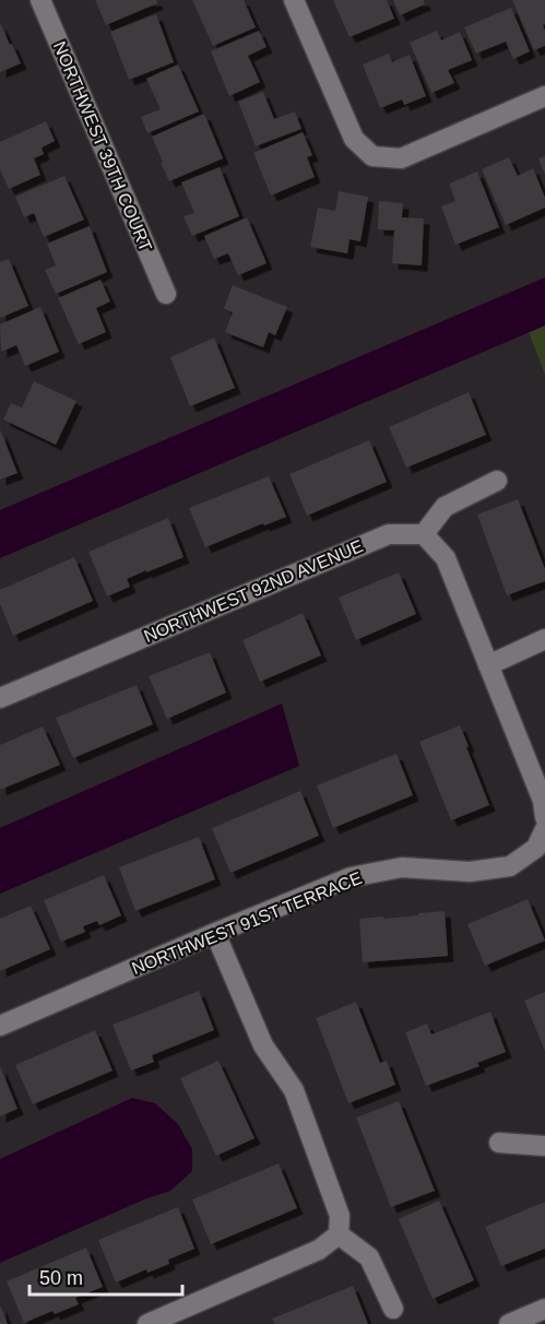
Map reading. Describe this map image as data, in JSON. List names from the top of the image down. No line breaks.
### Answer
{"streets":{"street":["NORTHWEST 39TH COURT","NORTHWEST 92ND AVENUE","NORTHWEST 91ST TERRACE"]},"scale_bar":"50 m"}
